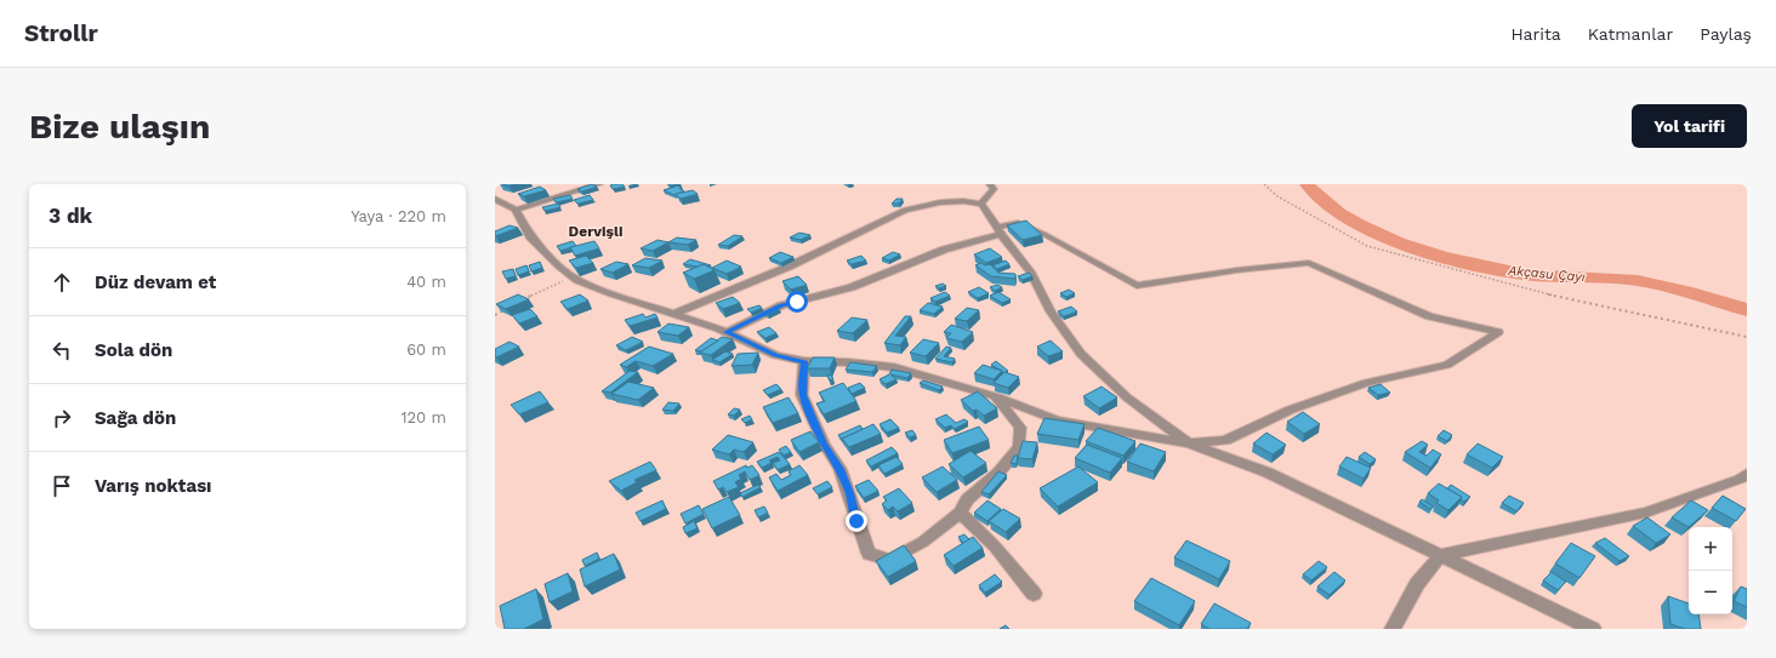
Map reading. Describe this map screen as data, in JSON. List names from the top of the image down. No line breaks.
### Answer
{"districts":["Dervişli"],"water":["Akçasu Çayı"],"page":{"header":"Strollr","nav":["Harita","Katmanlar","Paylaş"],"buttons":"Yol tarifi","title":"Bize ulaşın","heading":["3 dk","Yaya · 220 m"],"list":[["Düz devam et","40 m"],["Sola dön","60 m"],["Sağa dön","120 m"],"Varış noktası"],"map_buttons":["+","−"]}}
